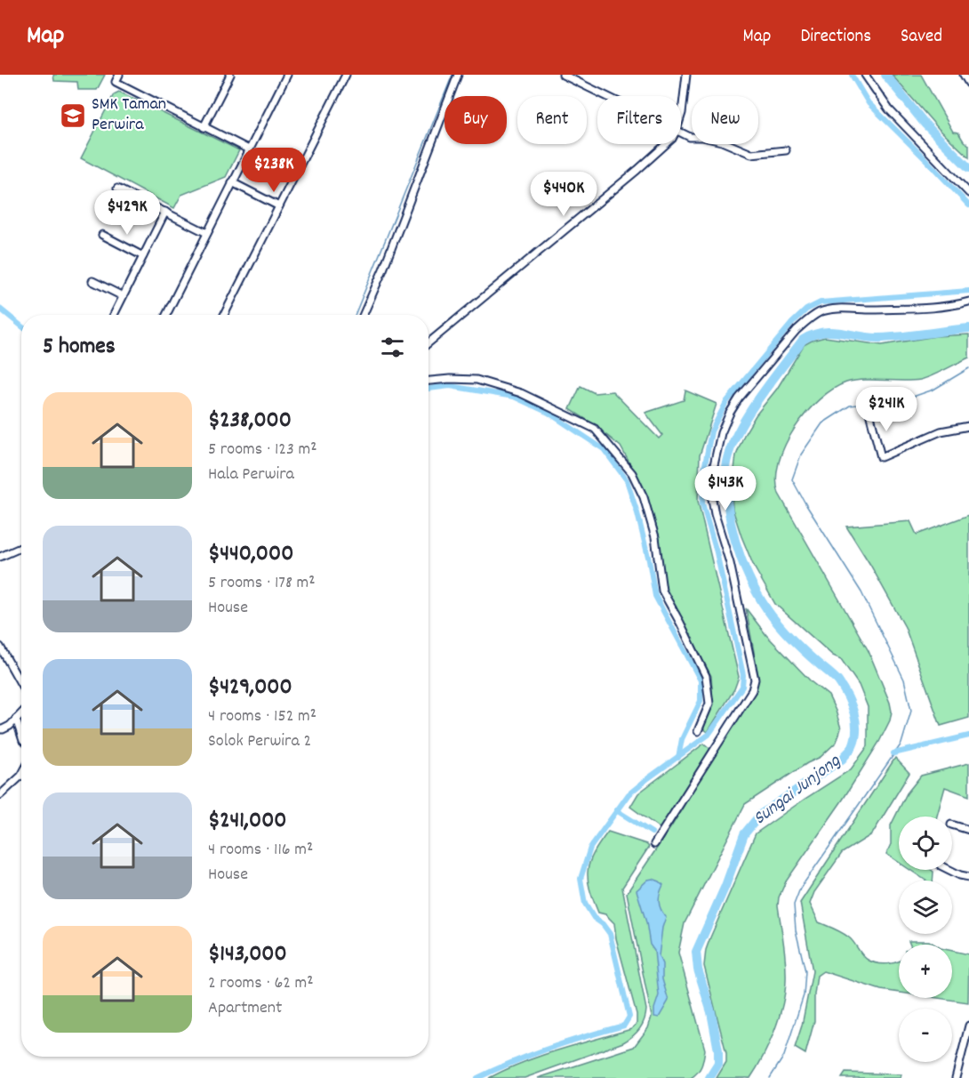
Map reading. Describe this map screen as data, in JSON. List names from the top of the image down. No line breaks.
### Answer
{"water":["Sungai Junjong"],"places":{"school or university":["SMK Taman Perwira"]},"page":{"header":"Map","nav":["Map","Directions","Saved"],"chip":["Buy","Rent","Filters","New"],"price":["$238K","$440K","$429K","$241K","$143K"],"heading":"5 homes","list":[{"name":"$238,000","note":"5 rooms · 123 m² · Hala Perwira"},{"name":"$440,000","note":"5 rooms · 178 m² · House"},{"name":"$429,000","note":"4 rooms · 152 m² · Solok Perwira 2"},{"name":"$241,000","note":"4 rooms · 116 m² · House"},{"name":"$143,000","note":"2 rooms · 62 m² · Apartment"}],"map_buttons":["+","−"]}}
